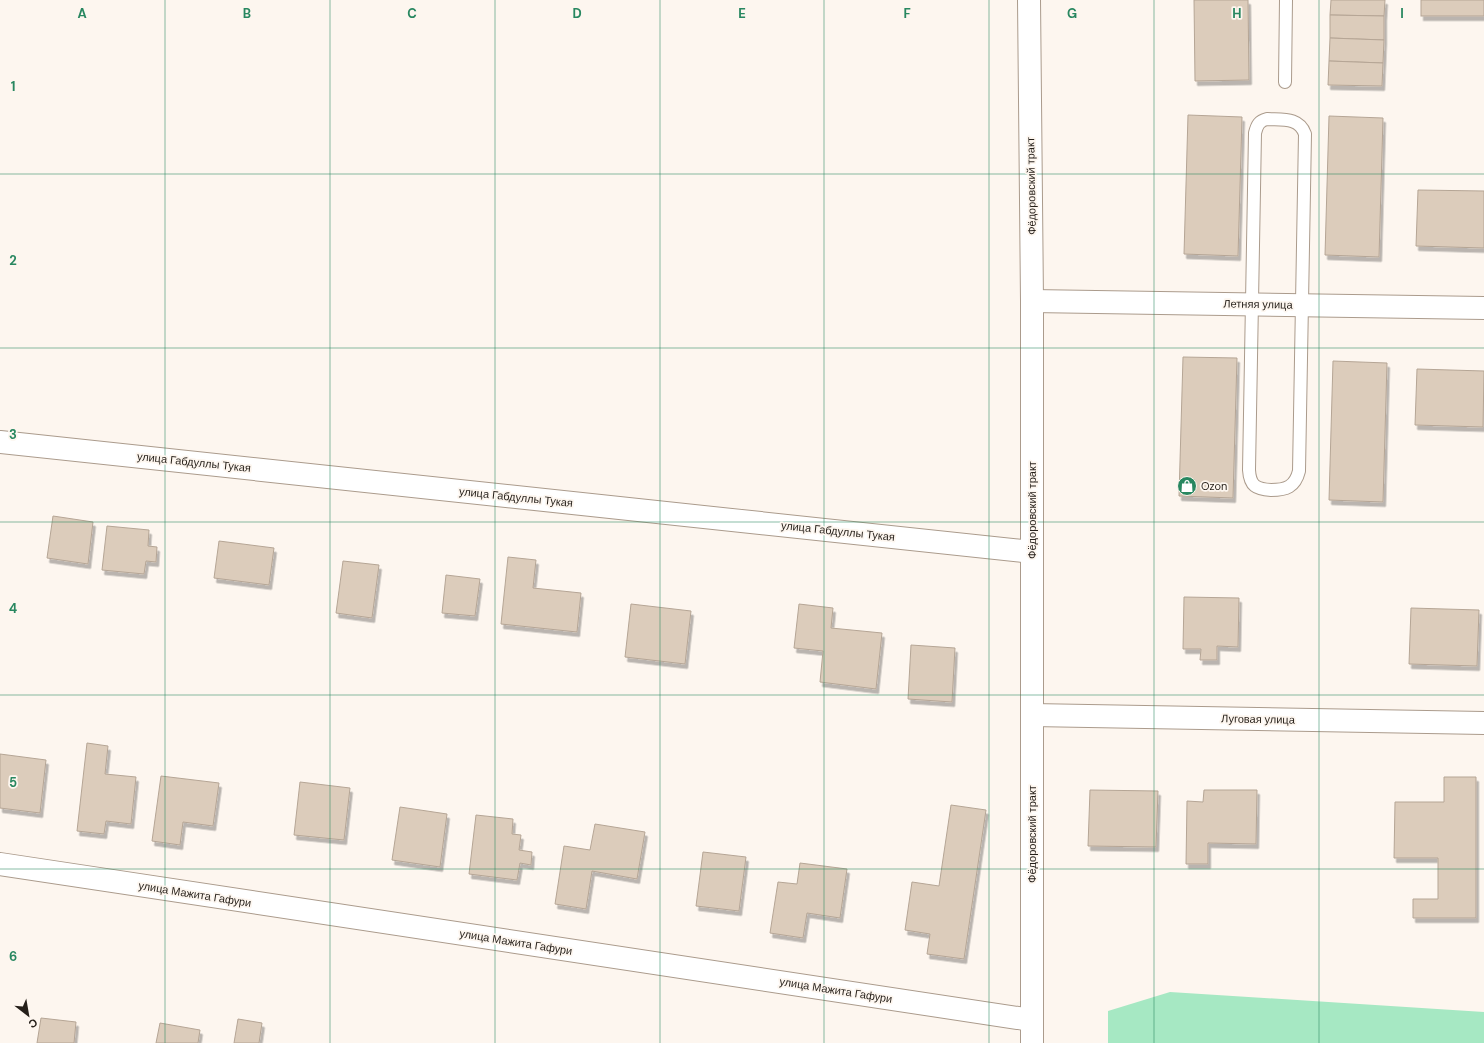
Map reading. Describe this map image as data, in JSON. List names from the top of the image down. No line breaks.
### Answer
{"streets":{"street":["Фёдоровский тракт","Летняя улица","улица Габдуллы Тукая","Луговая улица","улица Мажита Гафури"]},"crossings":[["Фёдоровский тракт","Летняя улица"],["Фёдоровский тракт","улица Габдуллы Тукая"],["Фёдоровский тракт","Луговая улица"],["Фёдоровский тракт","улица Мажита Гафури"]],"places":{"shop":["Ozon"]},"north":"bottom right","grid":{"columns":["A","B","C","D","E","F","G","H","I"],"rows":["1","2","3","4","5","6"]}}
